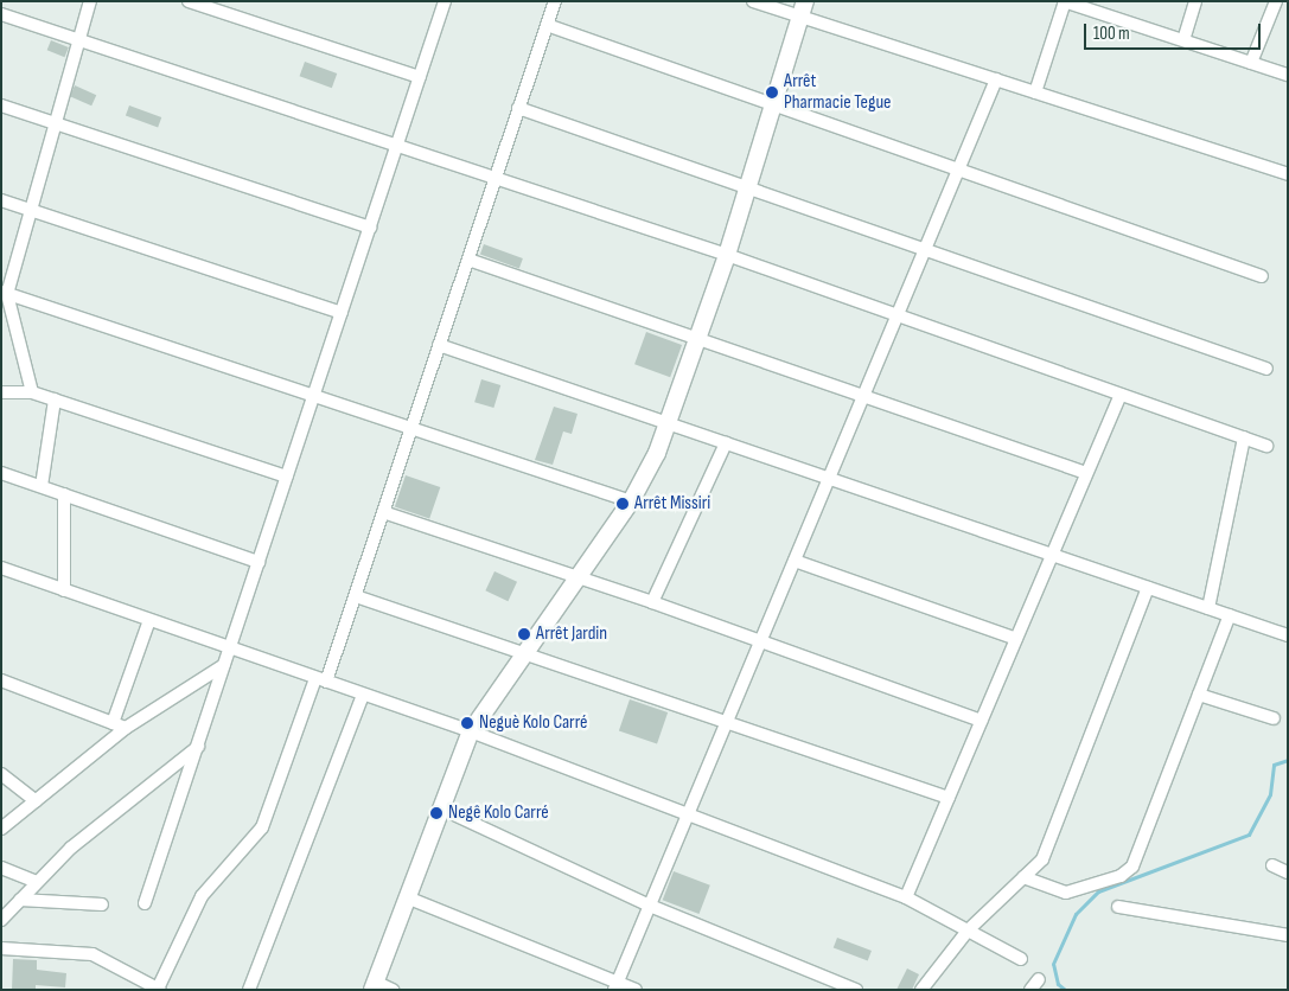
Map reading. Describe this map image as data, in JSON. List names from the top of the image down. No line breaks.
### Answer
{"places":["Arrêt Pharmacie Tegue","Arrêt Missiri","Arrêt Jardin","Neguè Kolo Carré","Negê Kolo Carré"],"scale_bar":"100 m"}
